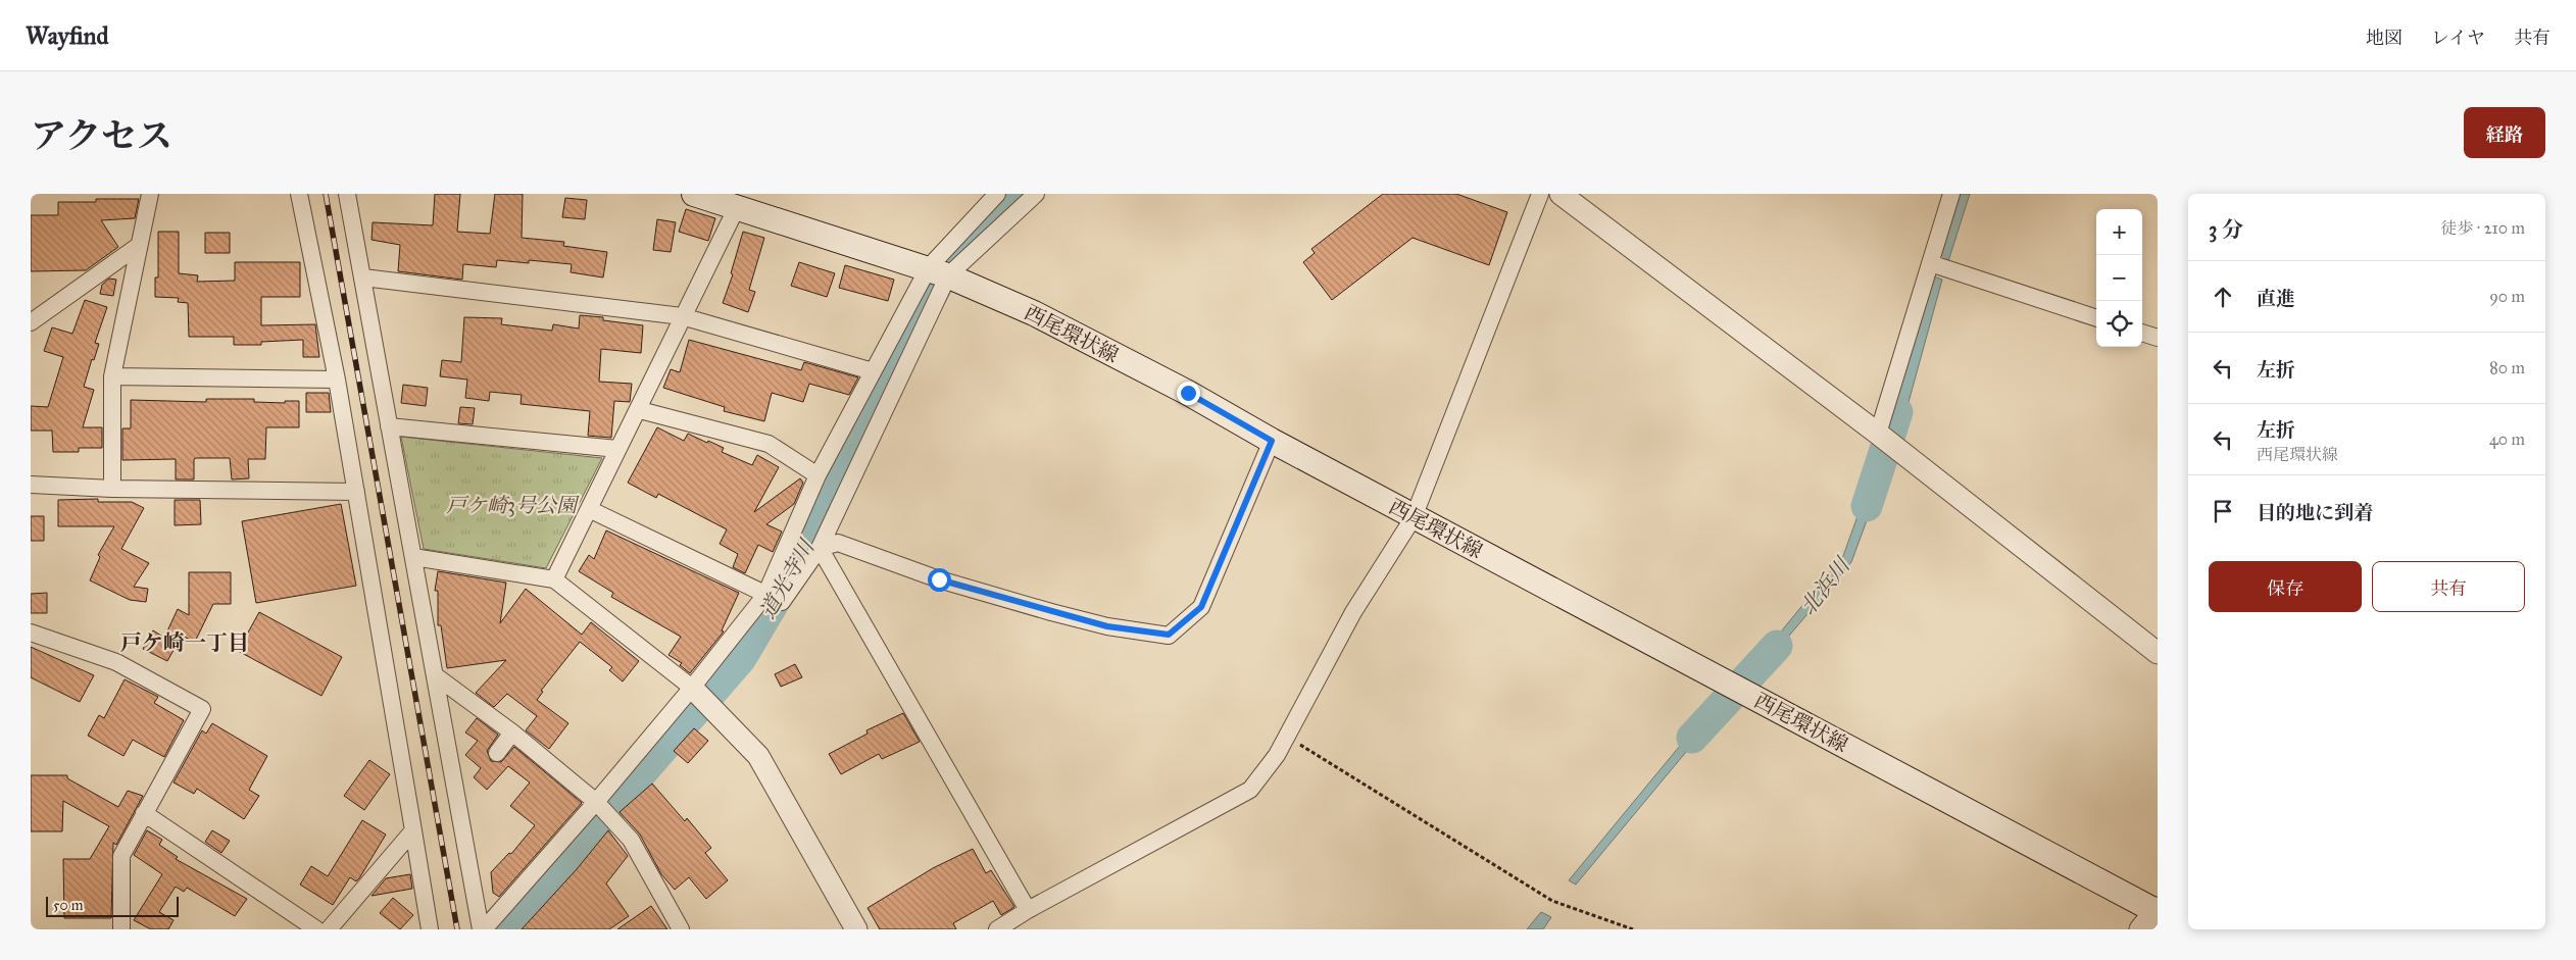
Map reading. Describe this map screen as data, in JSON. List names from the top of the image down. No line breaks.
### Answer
{"streets":{"main road":["西尾環状線"]},"districts":["戸ケ崎一丁目"],"water":["道光寺川","北浜川"],"parks":["戸ケ崎3号公園"],"scale_bar":"50 m","page":{"header":"Wayfind","nav":["地図","レイヤ","共有"],"title":"アクセス","buttons":["経路",["保存","共有"]],"heading":["3 分","徒歩 · 210 m"],"map_buttons":["+","−"],"list":[["直進","90 m"],["左折","80 m"],["左折","西尾環状線","40 m"],"目的地に到着"],"scale":"50 m"}}
